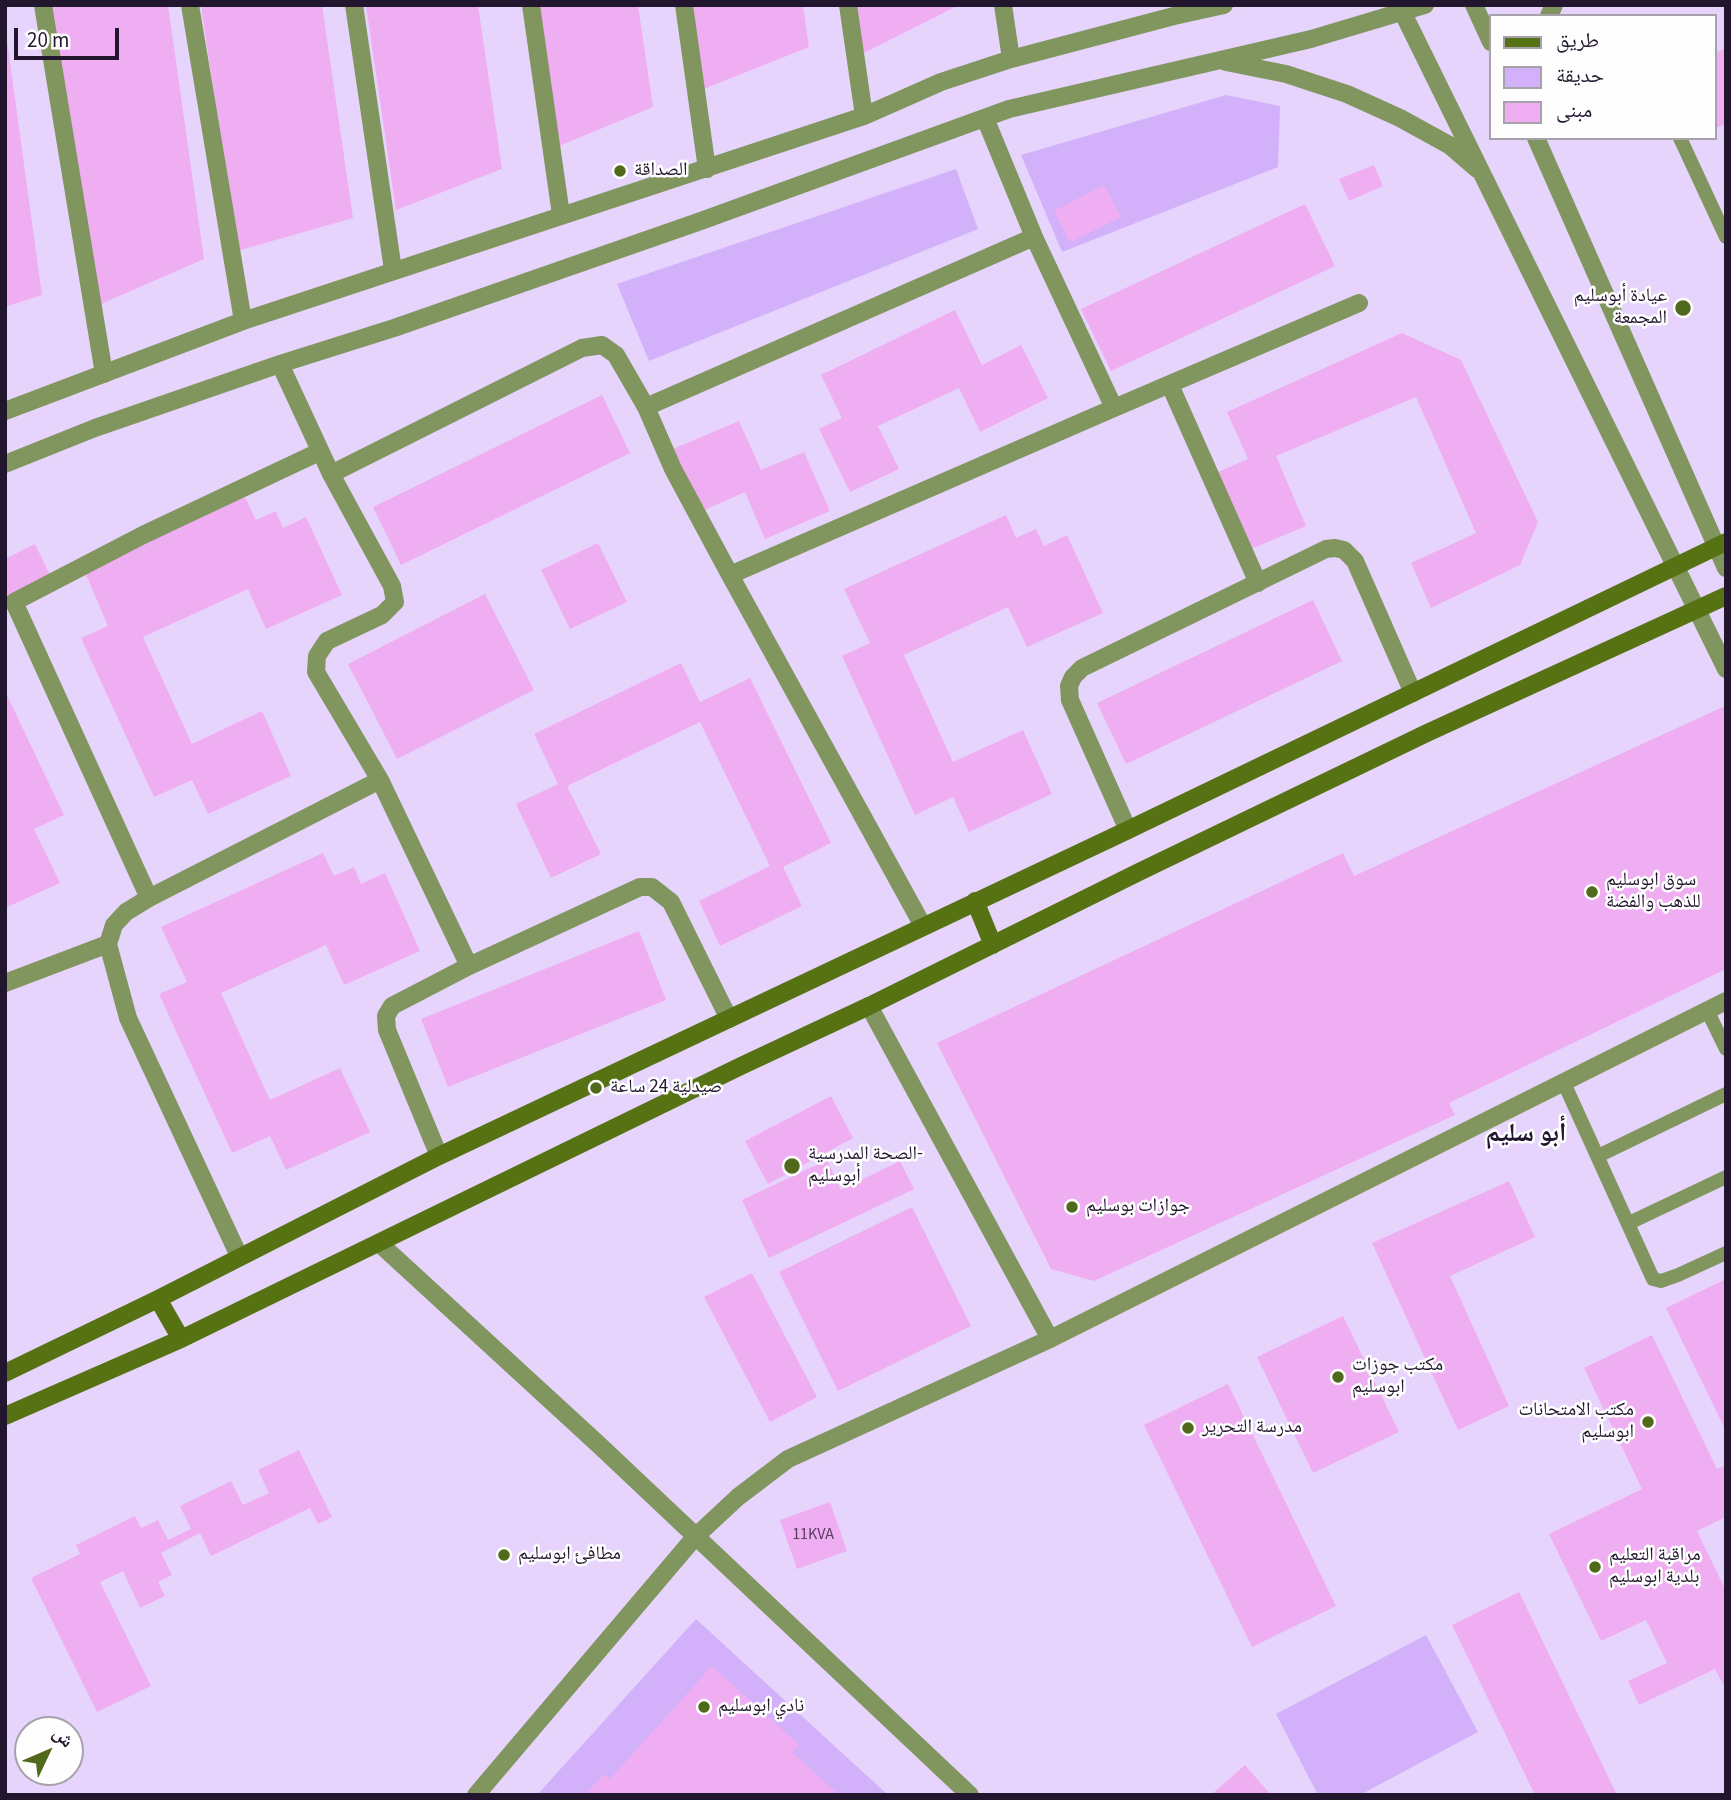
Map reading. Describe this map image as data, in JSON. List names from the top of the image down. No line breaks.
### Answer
{"districts":["أبو سليم"],"places":["الصداقة","عيادة أبوسليم المجمعة","سوق ابوسليم للذهب والفضة","صيدلية 24 ساعة","الصحة المدرسية- أبوسليم","جوازات بوسليم","مكتب جوزات ابوسليم","مكتب الامتحانات ابوسليم","مدرسة التحرير","مطافئ ابوسليم","مراقبة التعليم بلدية ابوسليم","نادي ابوسليم"],"house_numbers":["11KVA"],"legend":["طريق","حديقة","مبنى"],"scale_bar":"20 m","north":"top right"}
